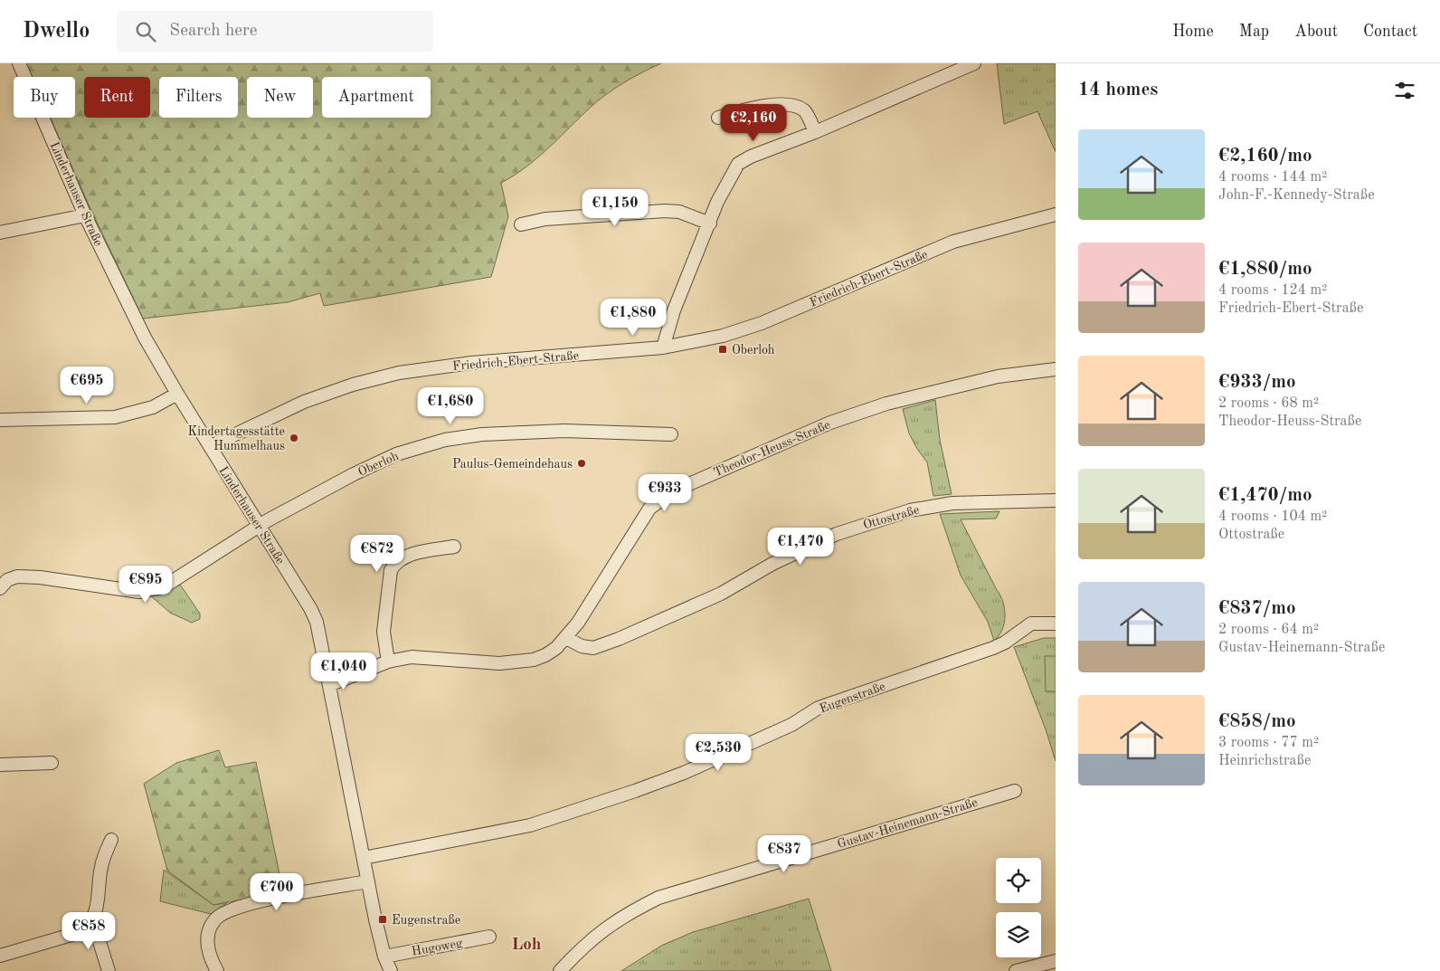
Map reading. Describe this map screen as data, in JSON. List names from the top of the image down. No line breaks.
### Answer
{"streets":{"street":["Linderhauser Straße","Friedrich-Ebert-Straße","Theodor-Heuss-Straße","Oberloh","Ottostraße","Eugenstraße","Gustav-Heinemann-Straße","Hugoweg"]},"crossings":[["Linderhauser Straße","Friedrich-Ebert-Straße"],["Linderhauser Straße","Theodor-Heuss-Straße"],["Linderhauser Straße","Oberloh"],["Linderhauser Straße","Eugenstraße"],["Linderhauser Straße","Hugoweg"],["Theodor-Heuss-Straße","Ottostraße"]],"districts":["Loh"],"places":{"transit":["Oberloh","Eugenstraße"],"other":["Kindertagesstätte Hummelhaus","Paulus-Gemeindehaus"]},"page":{"header":"Dwello","search":"Search here","nav":["Home","Map","About","Contact"],"heading":"14 homes","chip":["Buy","Rent","Filters","New","Apartment"],"price":["€2,160","€1,150","€1,880","€695","€1,680","€933","€1,470","€872","€895","€1,040","€2,530","€837","€700","€858"],"list":[{"name":"€2,160/mo","note":"4 rooms · 144 m² · John-F.-Kennedy-Straße"},{"name":"€1,880/mo","note":"4 rooms · 124 m² · Friedrich-Ebert-Straße"},{"name":"€933/mo","note":"2 rooms · 68 m² · Theodor-Heuss-Straße"},{"name":"€1,470/mo","note":"4 rooms · 104 m² · Ottostraße"},{"name":"€837/mo","note":"2 rooms · 64 m² · Gustav-Heinemann-Straße"},{"name":"€858/mo","note":"3 rooms · 77 m² · Heinrichstraße"}]}}
